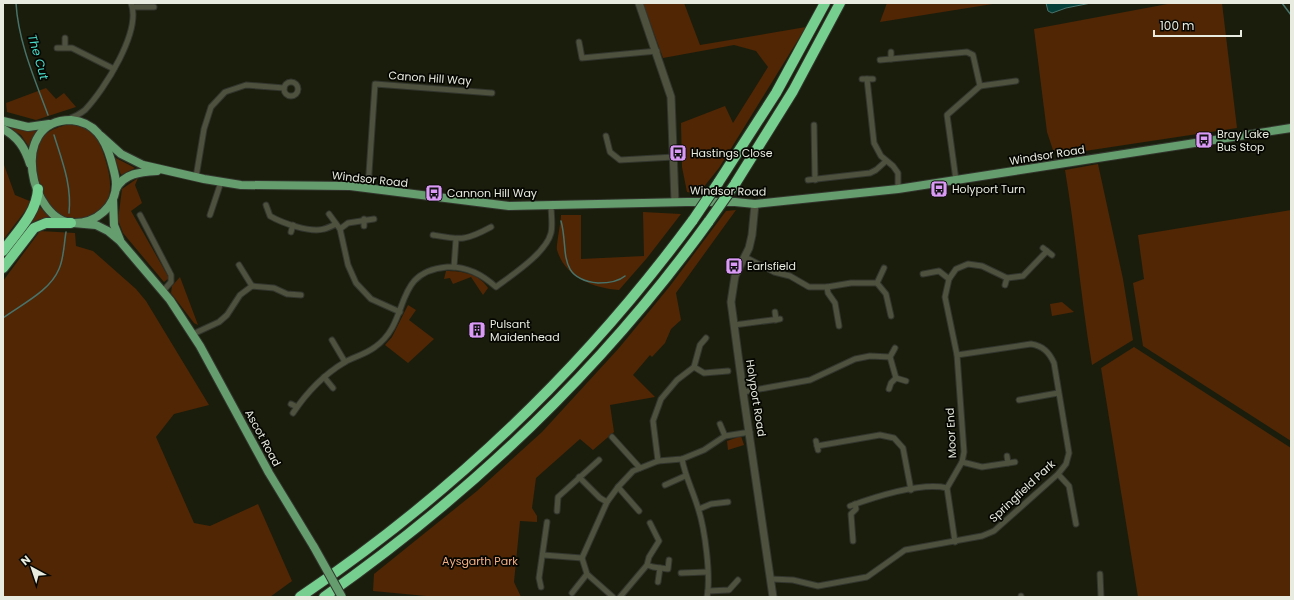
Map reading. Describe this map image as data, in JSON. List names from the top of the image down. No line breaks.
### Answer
{"streets":{"main road":["Windsor Road","Ascot Road"],"street":["Canon Hill Way","Holyport Road","Moor End","Springfield Park"]},"crossings":[["Canon Hill Way","Windsor Road"],["Windsor Road","Holyport Road"],["Windsor Road","Ascot Road"],["Holyport Road","Springfield Park"],["Moor End","Springfield Park"]],"water":["The Cut"],"parks":["Aysgarth Park"],"places":{"bus stop":["Bray Lake Bus Stop","Hastings Close","Holyport Turn","Cannon Hill Way","Earlsfield"],"building":["Pulsant Maidenhead"]},"scale_bar":"100 m","north":"top left"}
